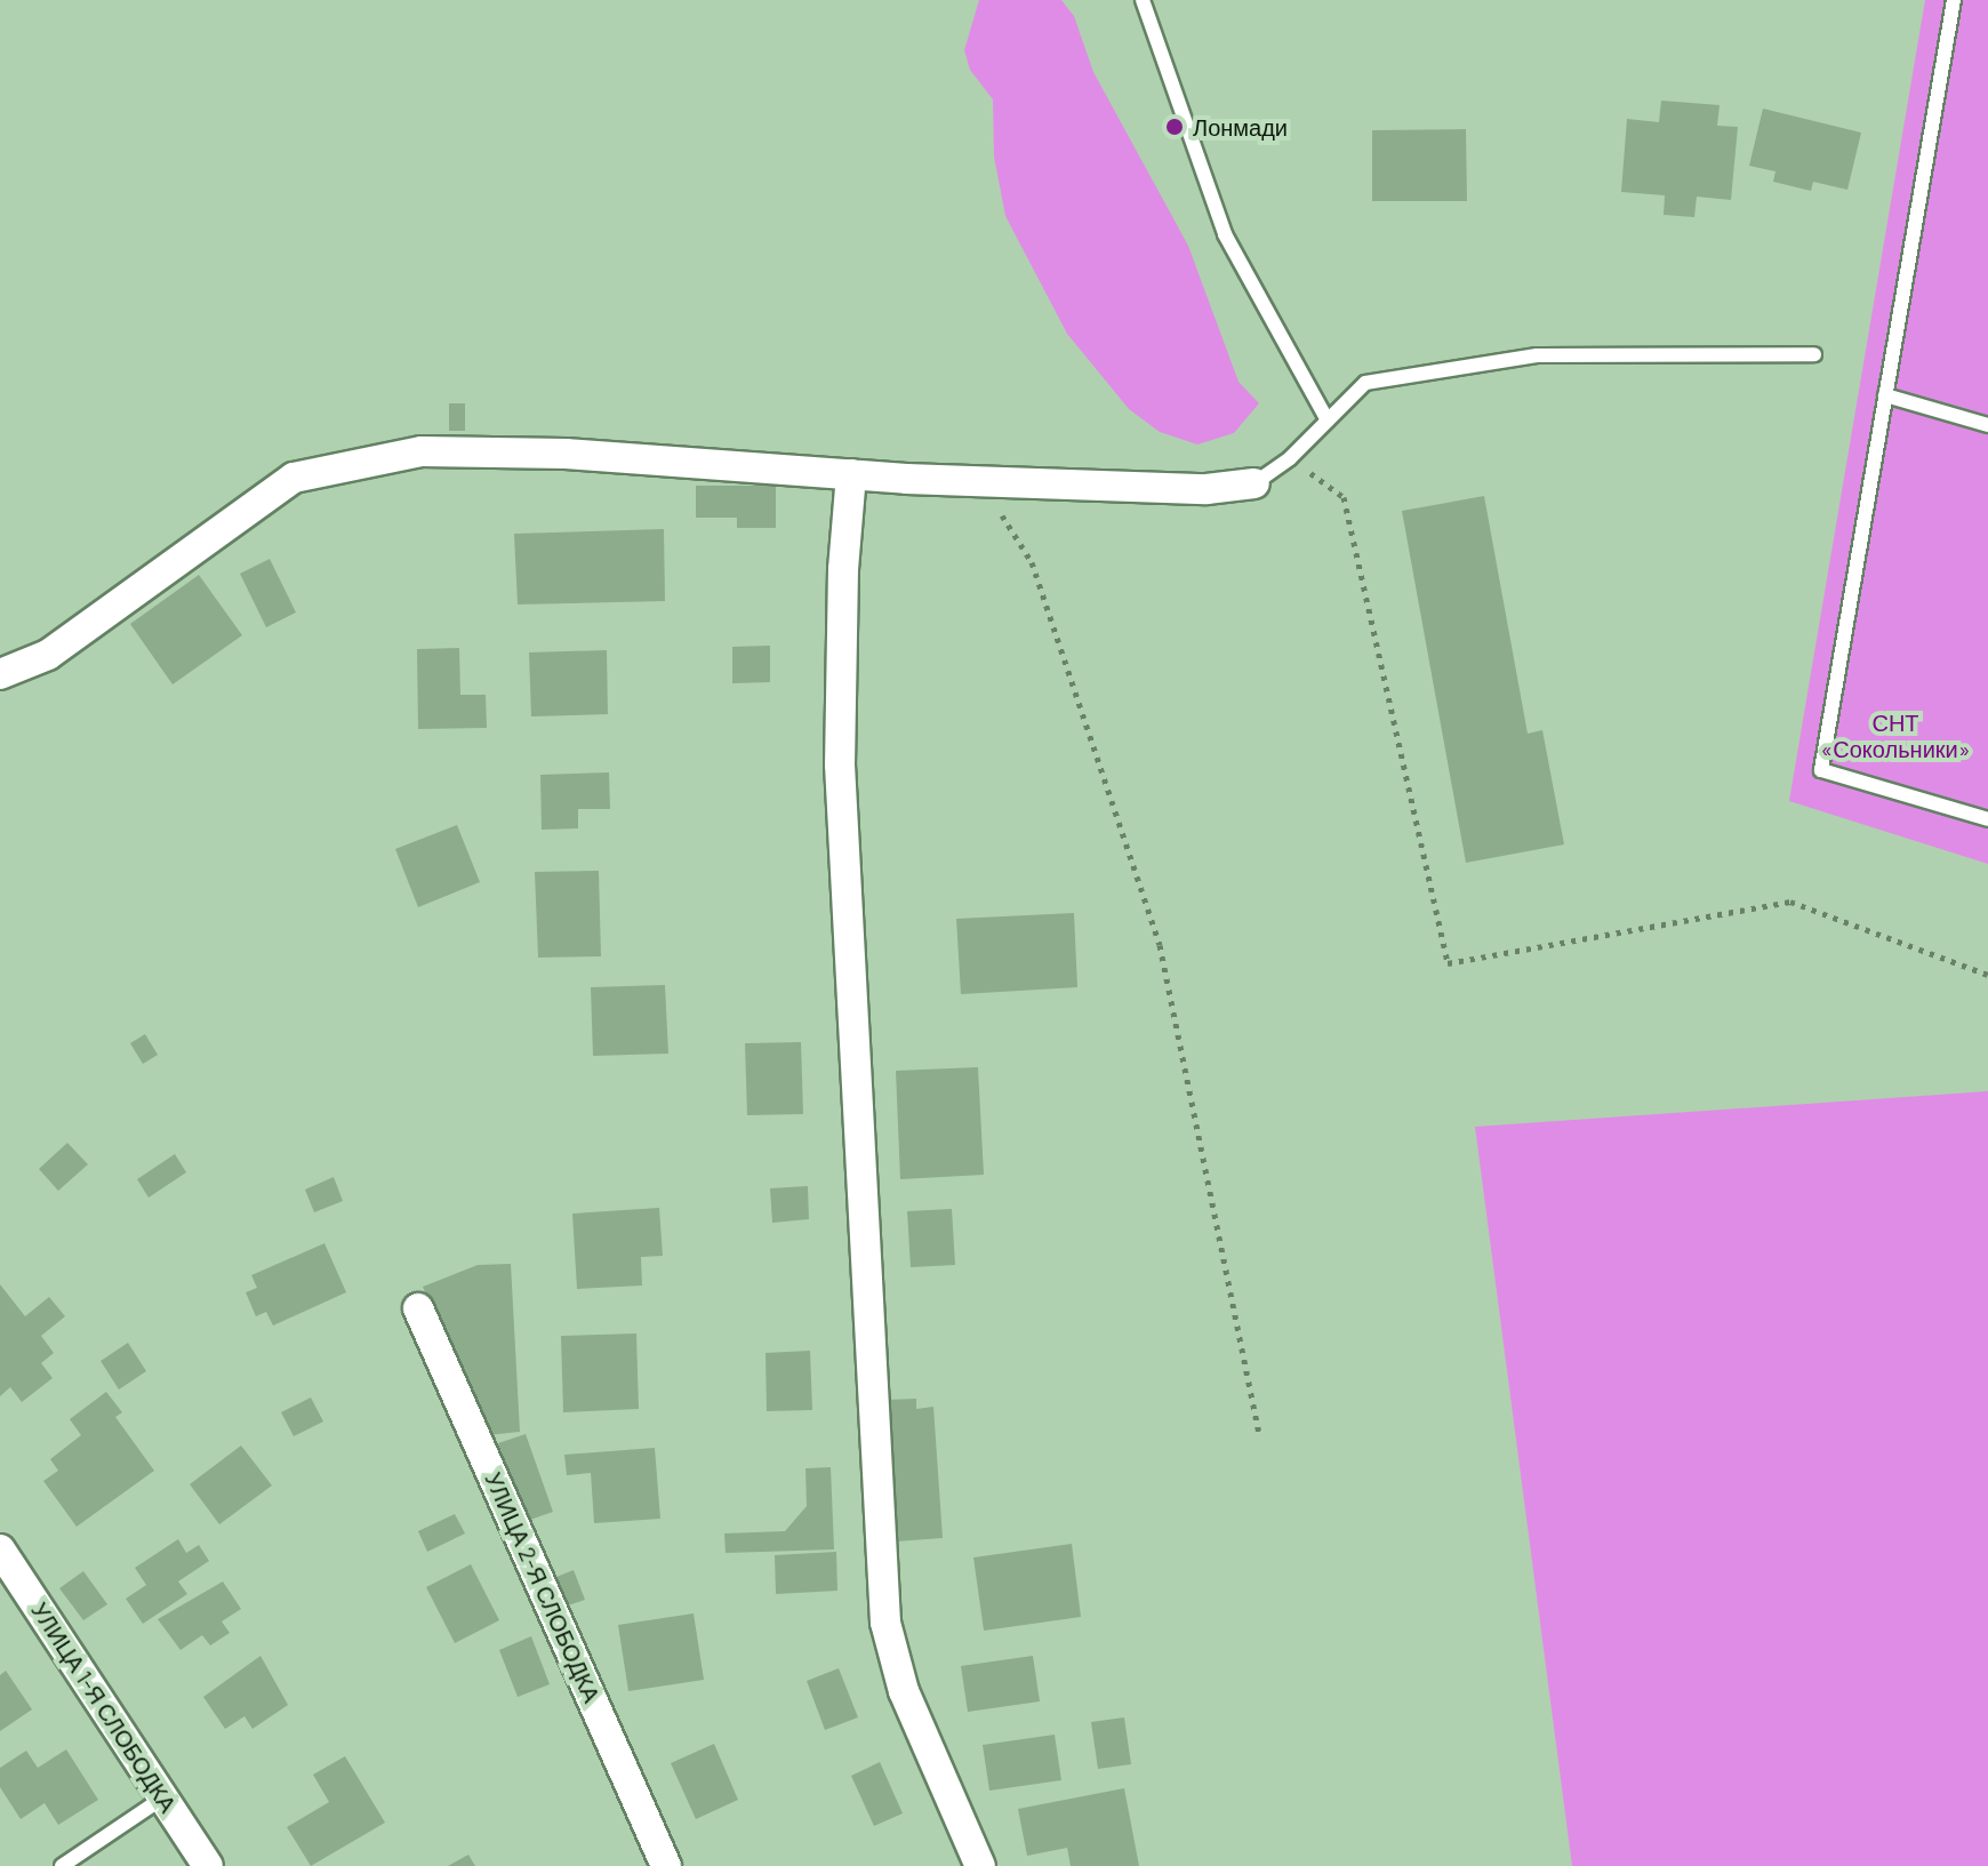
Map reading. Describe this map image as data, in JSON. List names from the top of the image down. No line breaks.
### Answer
{"streets":{"street":["УЛИЦА 2-Я СЛОБОДКА","УЛИЦА 1-Я СЛОБОДКА"]},"parks":["СНТ «Сокольники»"],"places":["Лонмади"]}
